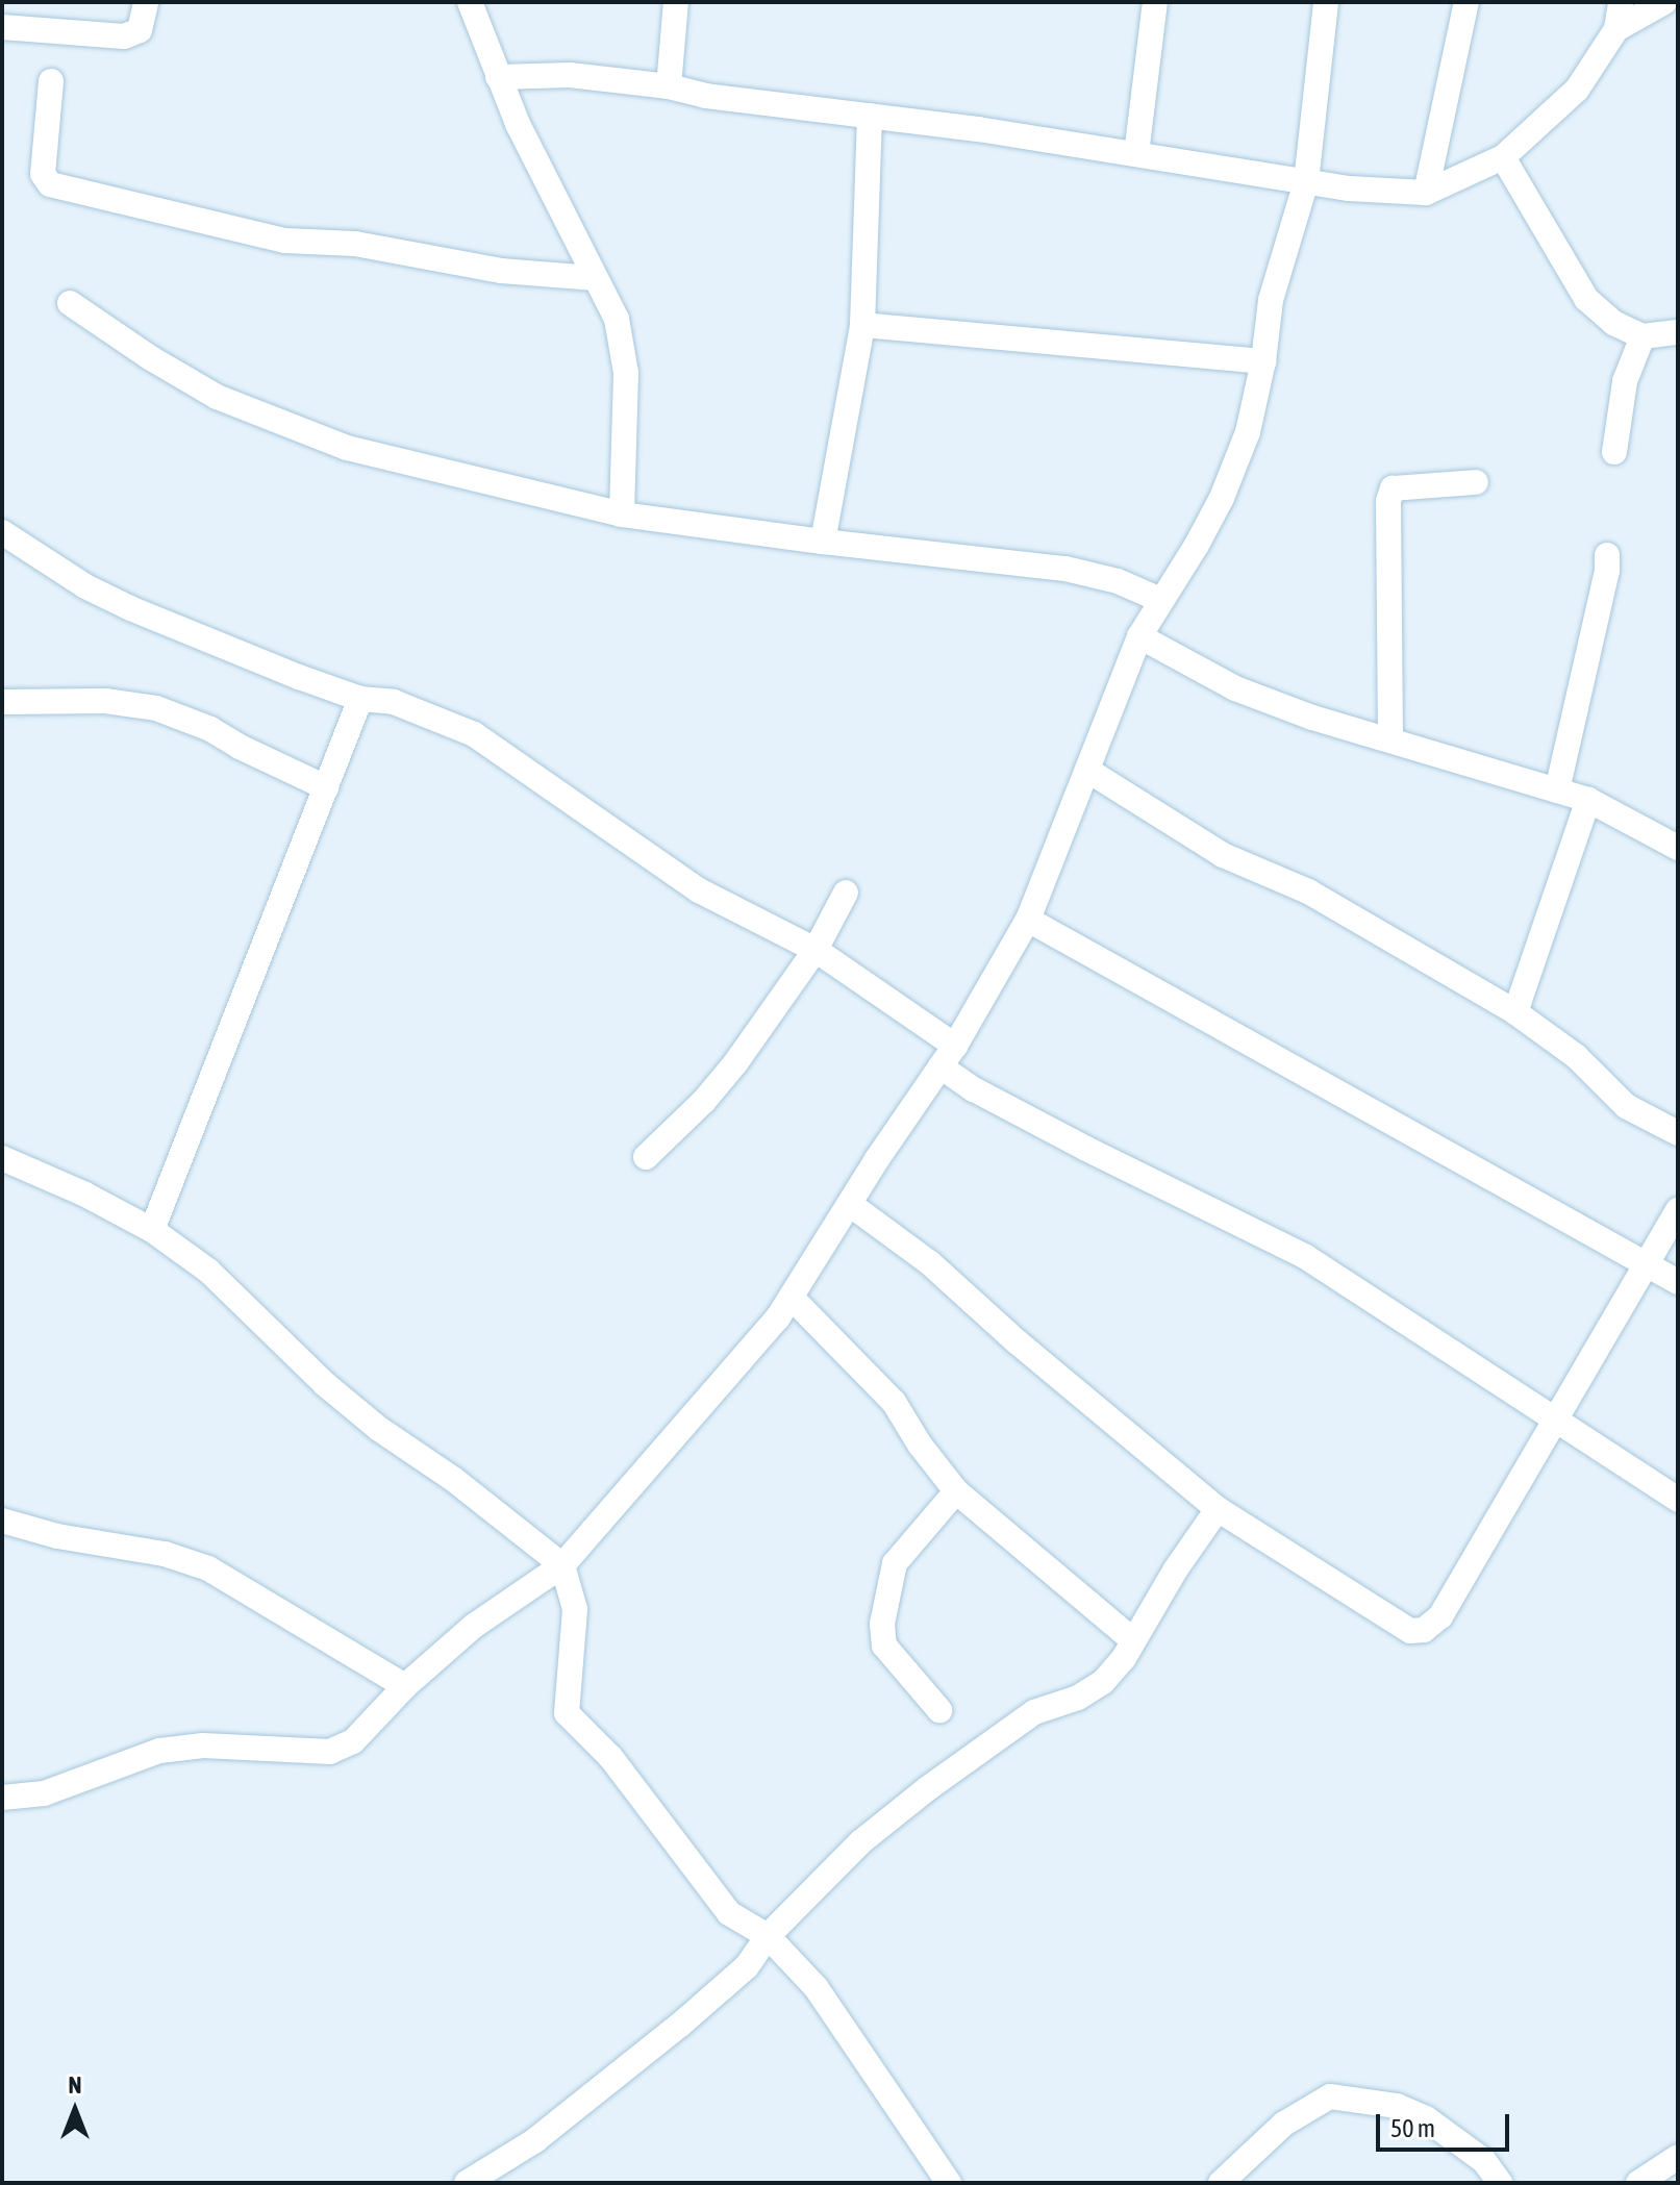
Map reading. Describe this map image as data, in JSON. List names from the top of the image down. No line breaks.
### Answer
{"scale_bar":"50 m","north":"top"}
